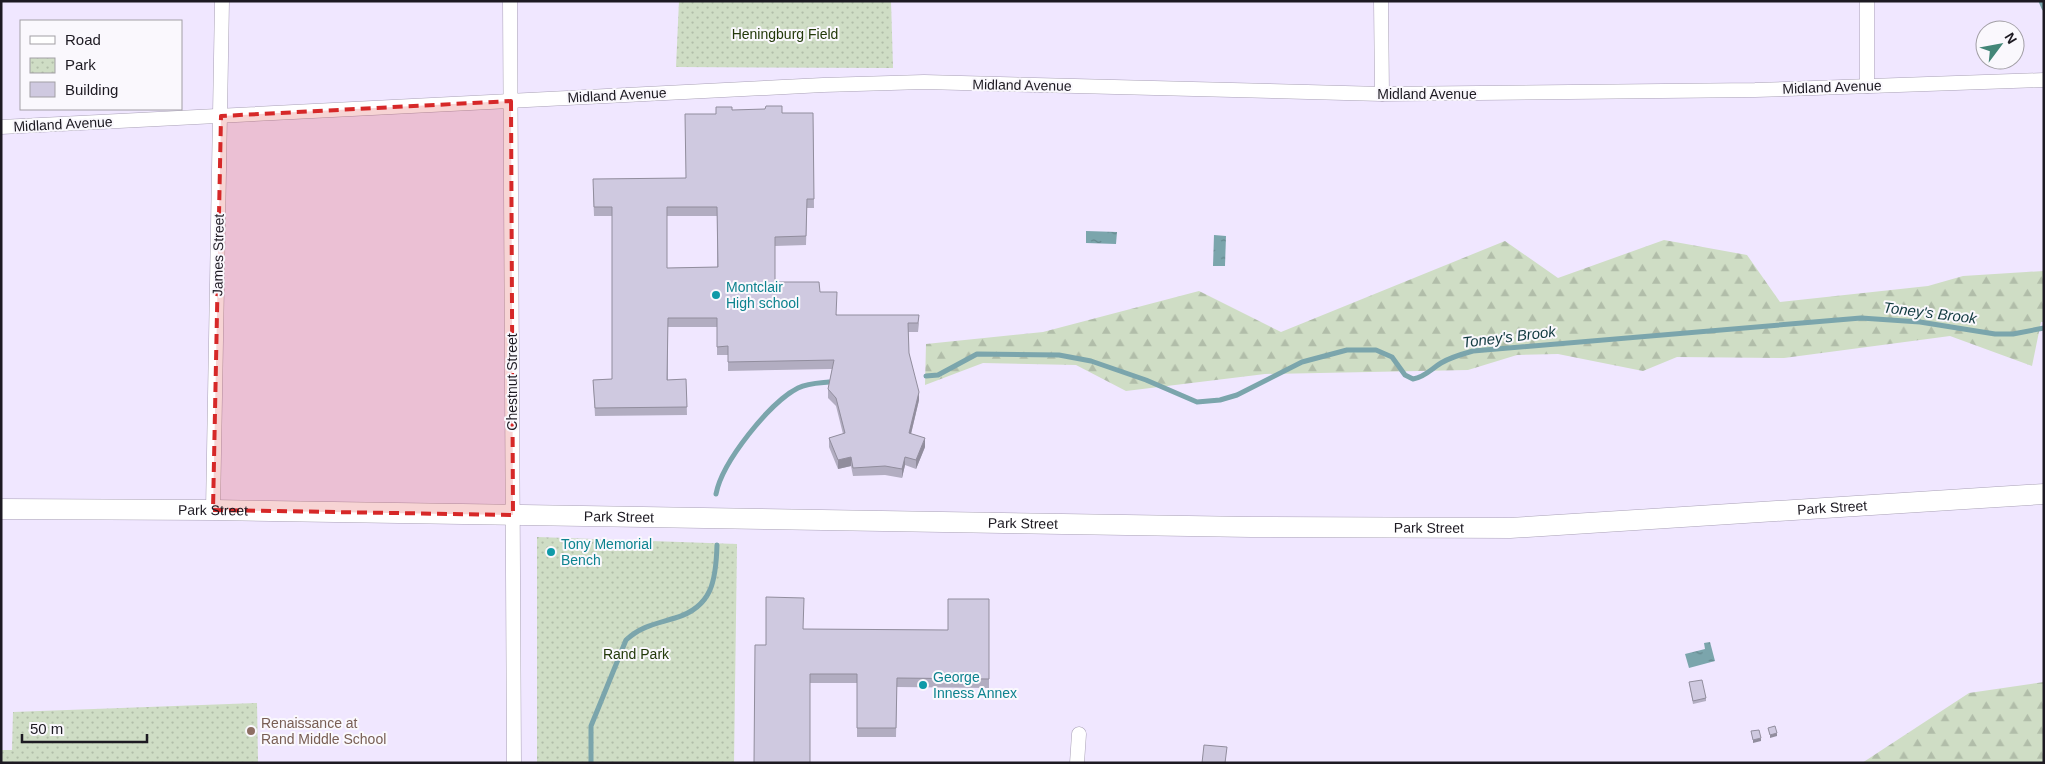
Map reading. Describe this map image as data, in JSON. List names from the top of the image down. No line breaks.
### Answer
{"streets":{"street":["Midland Avenue","James Street","Chestnut Street","Park Street"]},"crossings":[["Midland Avenue","James Street"],["Midland Avenue","Chestnut Street"],["James Street","Park Street"],["Chestnut Street","Park Street"]],"water":["Toney's Brook"],"parks":["Heningburg Field","Rand Park"],"places":["Montclair High school","Tony Memorial Bench","George Inness Annex","Renaissance at Rand Middle School"],"legend":["Road","Park","Building"],"scale_bar":"50 m","north":"top right"}
